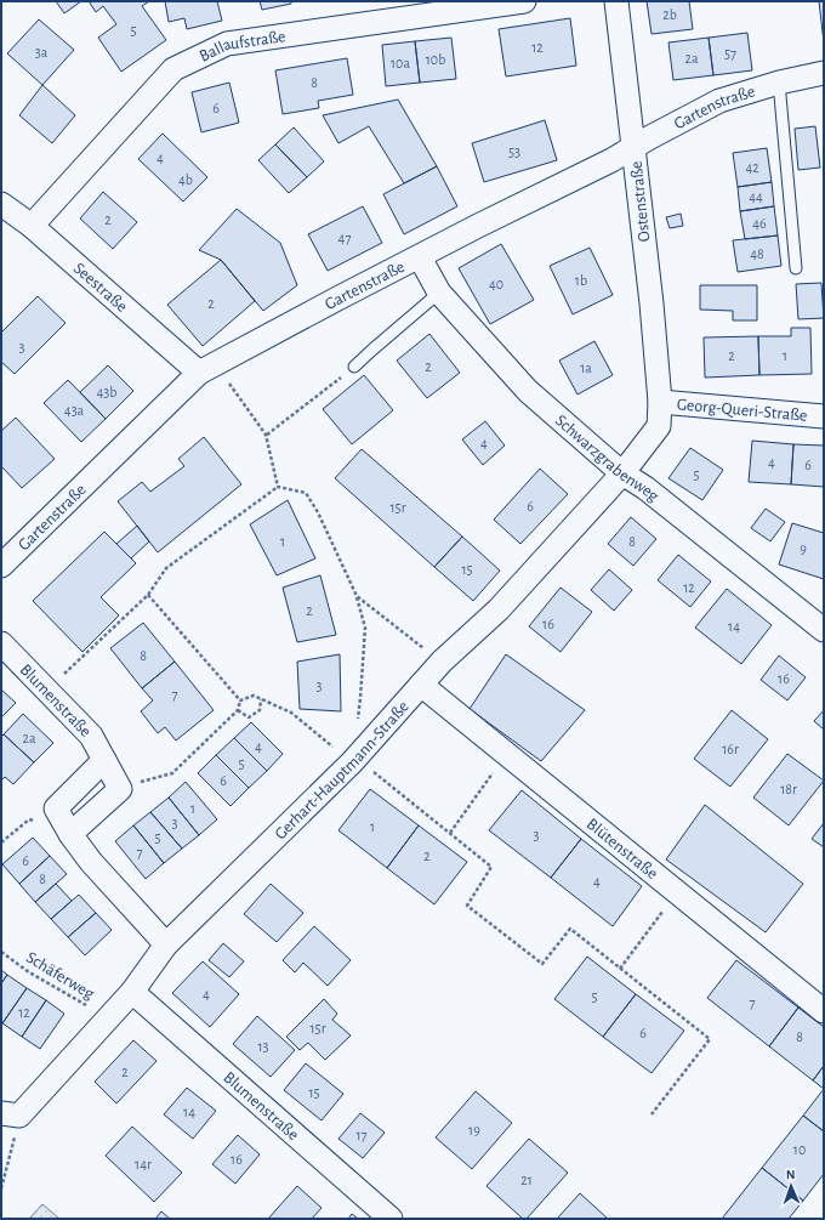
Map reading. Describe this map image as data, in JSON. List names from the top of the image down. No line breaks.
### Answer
{"streets":{"street":["Ballaufstraße","Gartenstraße","Ostenstraße","Seestraße","Georg-Queri-Straße","Schwarzgrabenweg","Blumenstraße","Gerhart-Hauptmann-Straße","Blütenstraße"],"path":["Schäferweg"]},"crossings":[["Ballaufstraße","Seestraße"],["Gartenstraße","Ostenstraße"],["Gartenstraße","Seestraße"],["Gartenstraße","Schwarzgrabenweg"],["Ostenstraße","Georg-Queri-Straße"],["Ostenstraße","Gerhart-Hauptmann-Straße"],["Georg-Queri-Straße","Gerhart-Hauptmann-Straße"],["Schwarzgrabenweg","Gerhart-Hauptmann-Straße"],["Blumenstraße","Gerhart-Hauptmann-Straße"],["Gerhart-Hauptmann-Straße","Blütenstraße"],["Gerhart-Hauptmann-Straße","Schäferweg"]],"house_numbers":["2b","5","12","3a","57","2a","10b","10a","8","6","53","4","42","4b","44","2","46","47","48","1b","40","2","3","2","1","2","1a","43b","43a","4","4","6","5","6","15r","1","8","9","15","12","2","16","14","8","16","3","7","2a","4","16r","5","6","18r","1","3","1","3","5","7","2","6","8","4","4","5","7","12","15r","6","8","13","2","15","14","19","17","10","16","14r","21"],"north":"top"}
